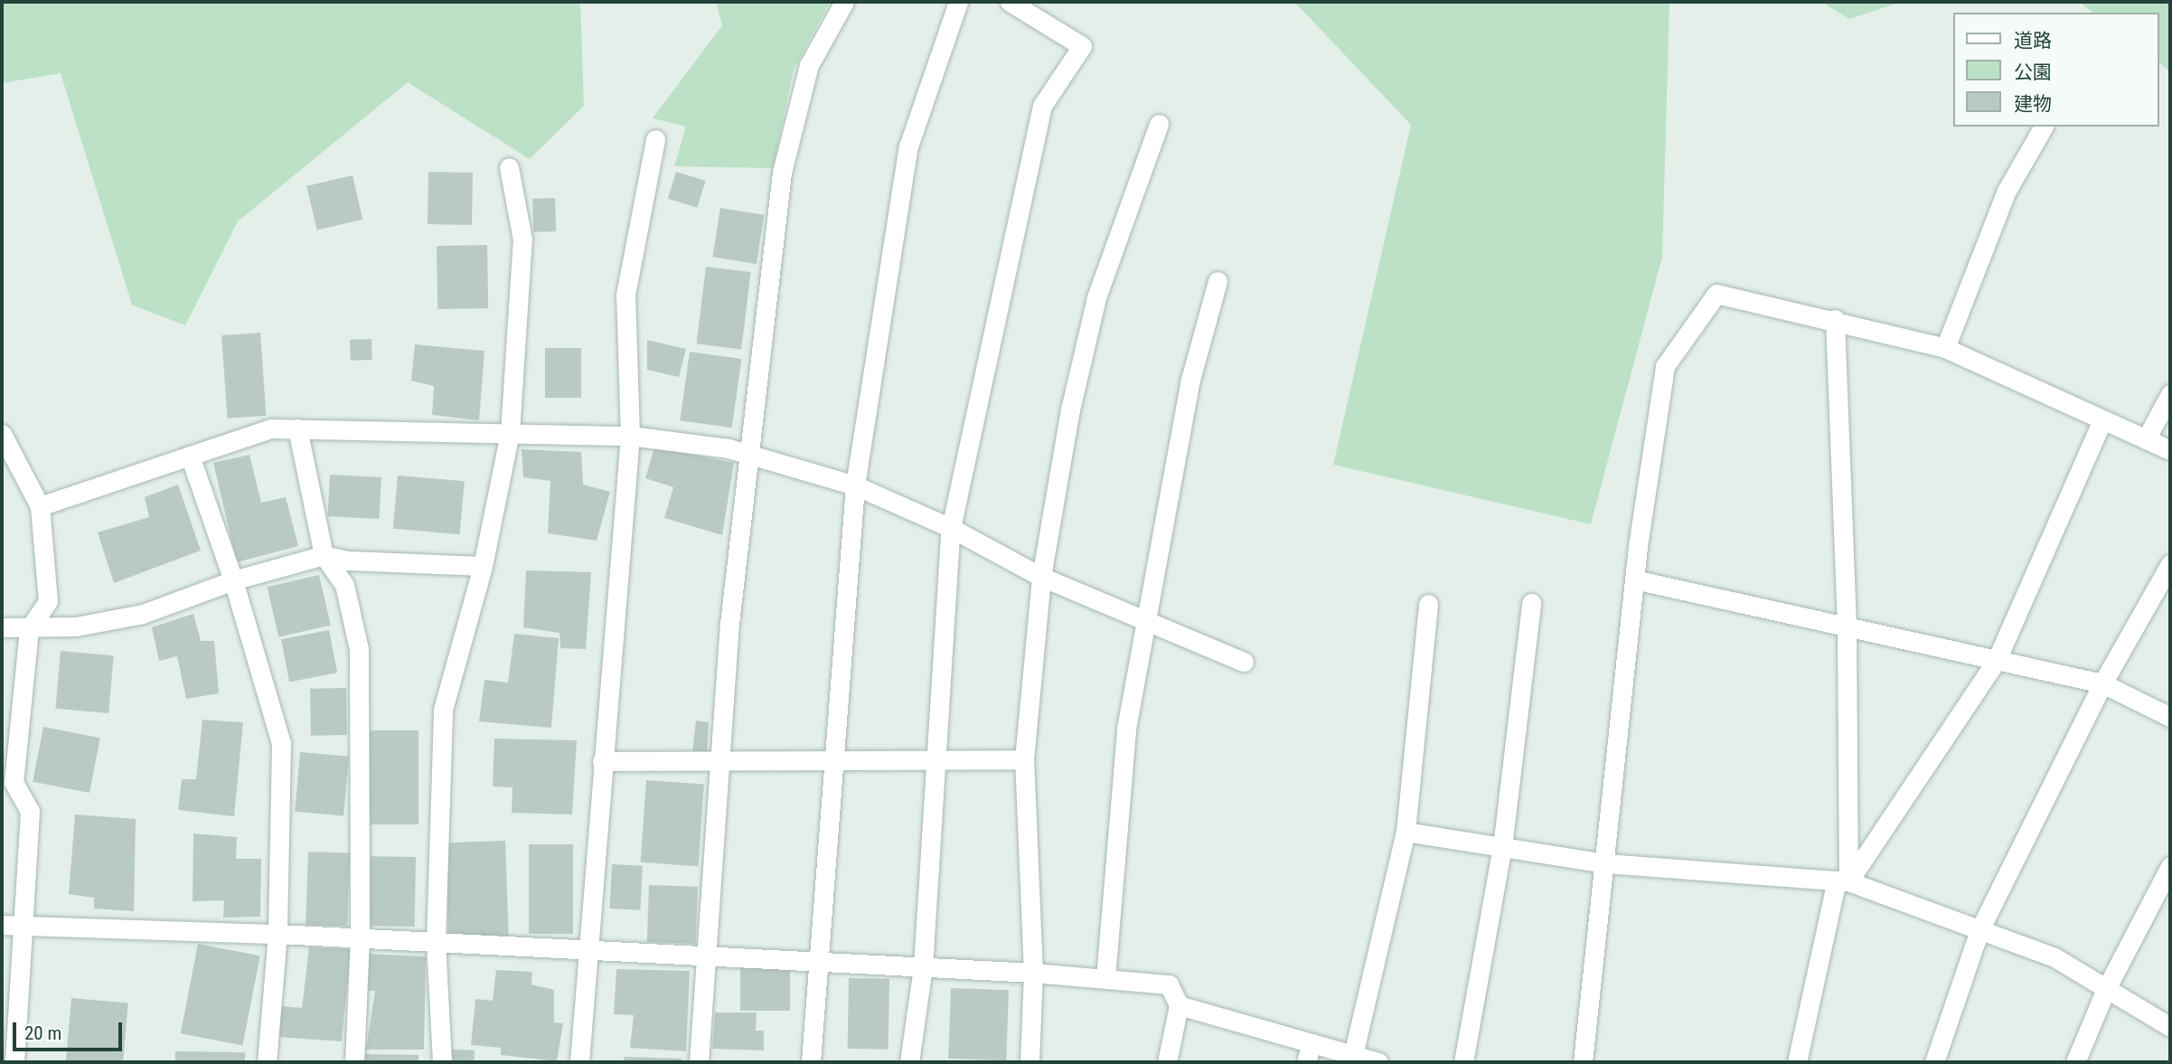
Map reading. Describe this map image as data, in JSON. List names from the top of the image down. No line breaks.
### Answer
{"legend":["道路","公園","建物"],"scale_bar":"20 m"}
